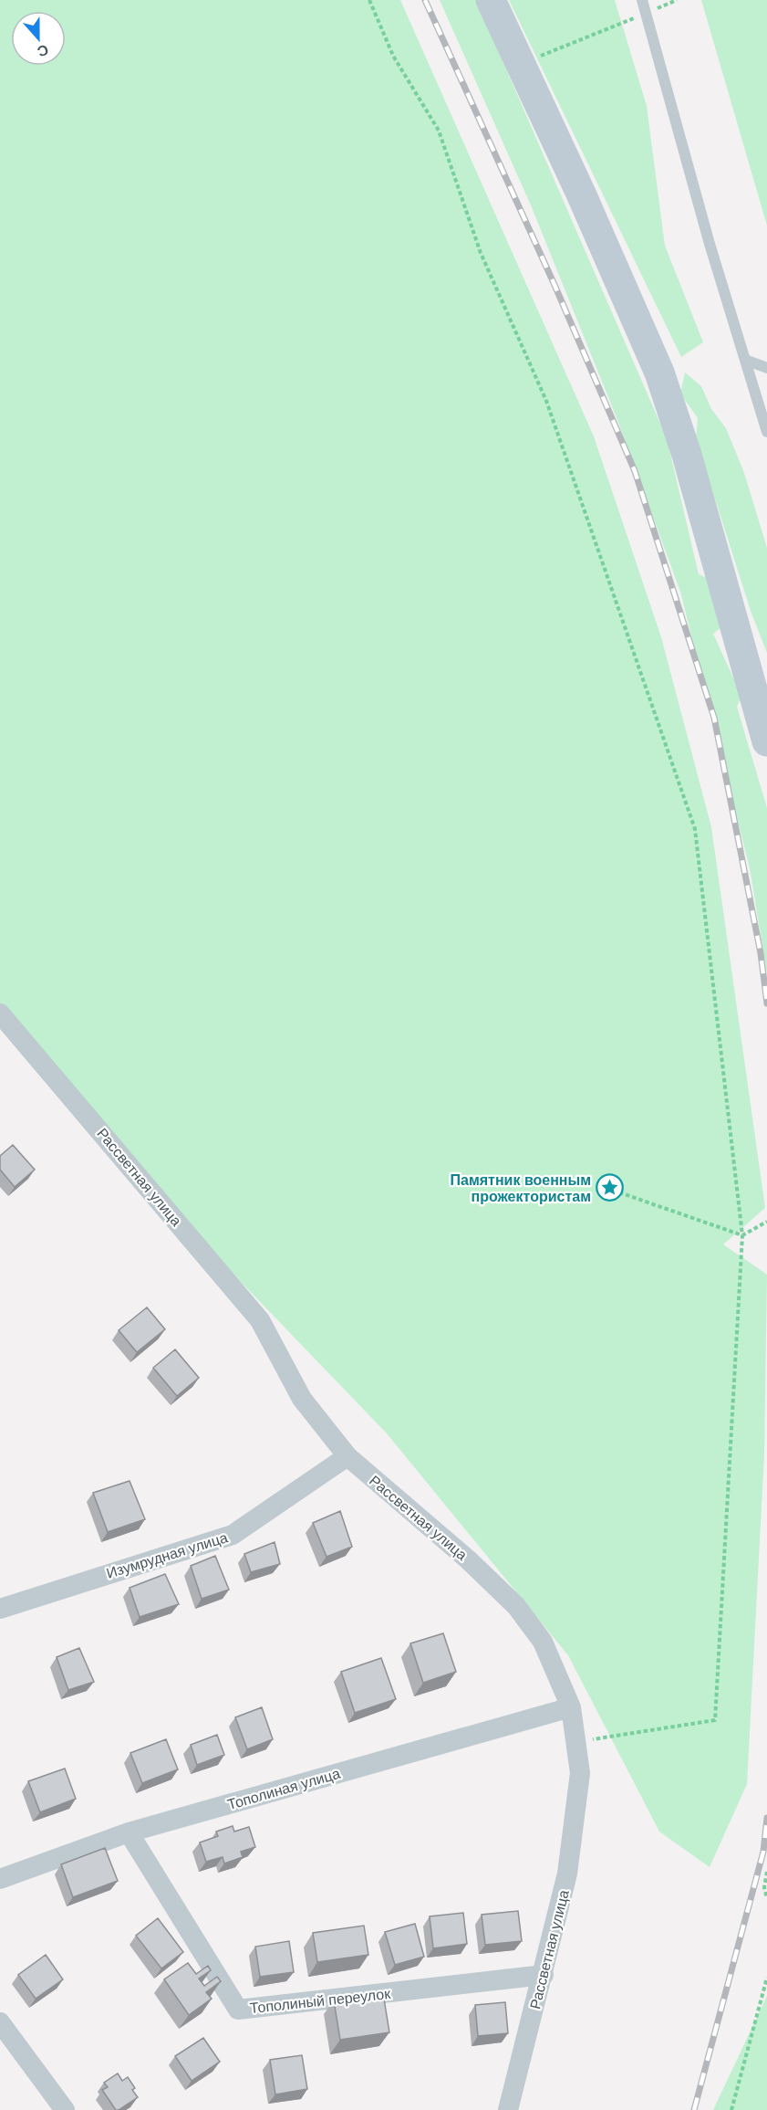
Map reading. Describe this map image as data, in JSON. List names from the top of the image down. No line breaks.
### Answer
{"streets":{"street":["Рассветная улица","Изумрудная улица","Тополиная улица","Тополиный переулок"]},"crossings":[["Рассветная улица","Изумрудная улица"],["Рассветная улица","Тополиная улица"],["Рассветная улица","Тополиный переулок"],["Тополиная улица","Тополиный переулок"]],"places":{"place":["Памятник военным прожектористам"]},"north":"bottom"}
